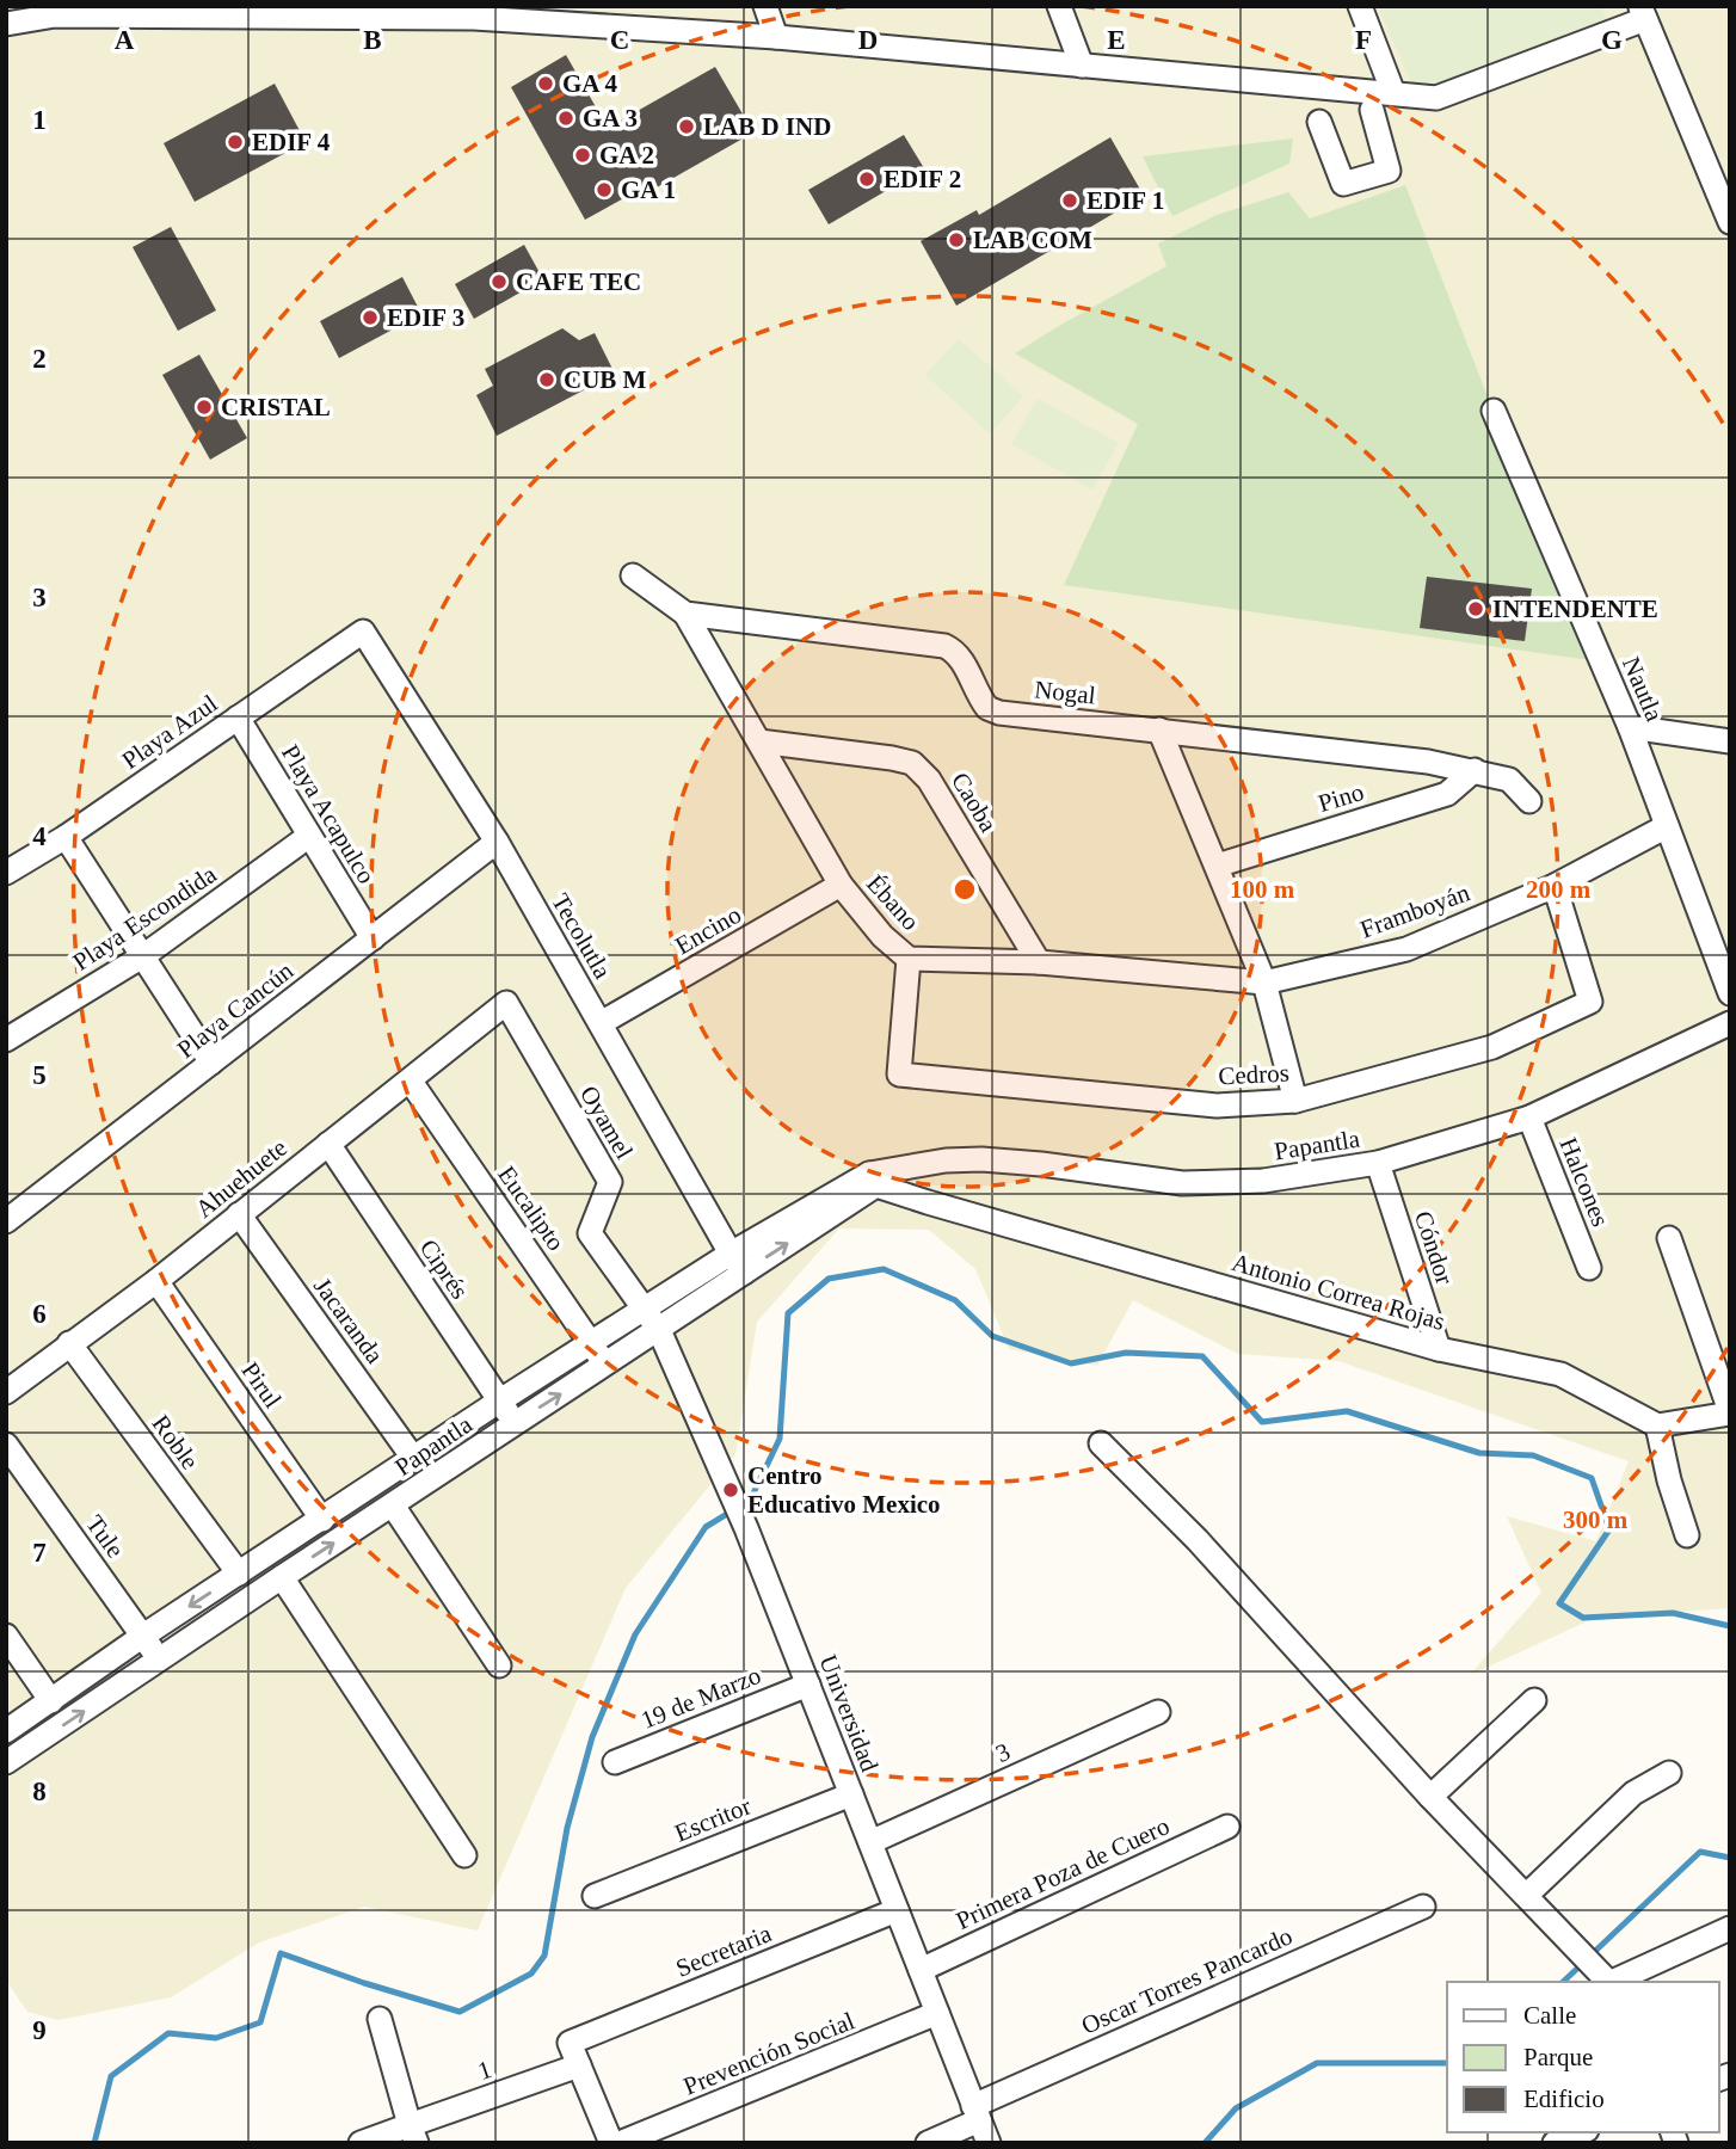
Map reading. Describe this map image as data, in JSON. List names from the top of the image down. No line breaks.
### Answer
{"streets":{"street":["Nautla","Nogal","Playa Azul","Pino","Caoba","Playa Acapulco","Ébano","Framboyán","Playa Escondida","Encino","Tecolutla","Playa Cancún","Cedros","Oyamel","Papantla","Ahuehuete","Halcones","Eucalipto","Cóndor","Ciprés","Antonio Correa Rojas","Jacaranda","Pirul","Roble","Tule","19 de Marzo","Universidad","3","Escritor","Primera Poza de Cuero","Secretaria","Oscar Torres Pancardo","Prevención Social","1"]},"crossings":[["Nautla","Framboyán"],["Nogal","Pino"],["Nogal","Ébano"],["Playa Azul","Playa Acapulco"],["Playa Azul","Tecolutla"],["Caoba","Ébano"],["Playa Acapulco","Playa Escondida"],["Playa Acapulco","Playa Cancún"],["Ébano","Framboyán"],["Ébano","Encino"],["Ébano","Cedros"],["Framboyán","Cedros"],["Encino","Tecolutla"],["Tecolutla","Playa Cancún"],["Tecolutla","Papantla"],["Oyamel","Papantla"],["Oyamel","Ahuehuete"],["Oyamel","Universidad"],["Papantla","Halcones"],["Papantla","Eucalipto"],["Papantla","Cóndor"],["Papantla","Ciprés"],["Papantla","Antonio Correa Rojas"],["Papantla","Jacaranda"],["Papantla","Pirul"],["Papantla","Roble"],["Papantla","Tule"],["Papantla","Universidad"],["Ahuehuete","Eucalipto"],["Ahuehuete","Ciprés"],["Ahuehuete","Jacaranda"],["Ahuehuete","Pirul"],["Ahuehuete","Roble"],["Cóndor","Antonio Correa Rojas"],["19 de Marzo","Universidad"],["Universidad","3"],["Universidad","Escritor"],["Universidad","Primera Poza de Cuero"],["Universidad","Secretaria"],["Universidad","Oscar Torres Pancardo"],["Universidad","Prevención Social"],["Secretaria","1"]],"places":["GA 4","GA 3","LAB D IND","EDIF 4","GA 2","EDIF 2","GA 1","EDIF 1","LAB COM","CAFE TEC","EDIF 3","CUB M","CRISTAL","INTENDENTE","Centro Educativo Mexico"],"legend":["Calle","Parque","Edificio"],"grid":{"columns":["A","B","C","D","E","F","G"],"rows":["1","2","3","4","5","6","7","8","9"]},"rings":["100 m","200 m","300 m"]}
